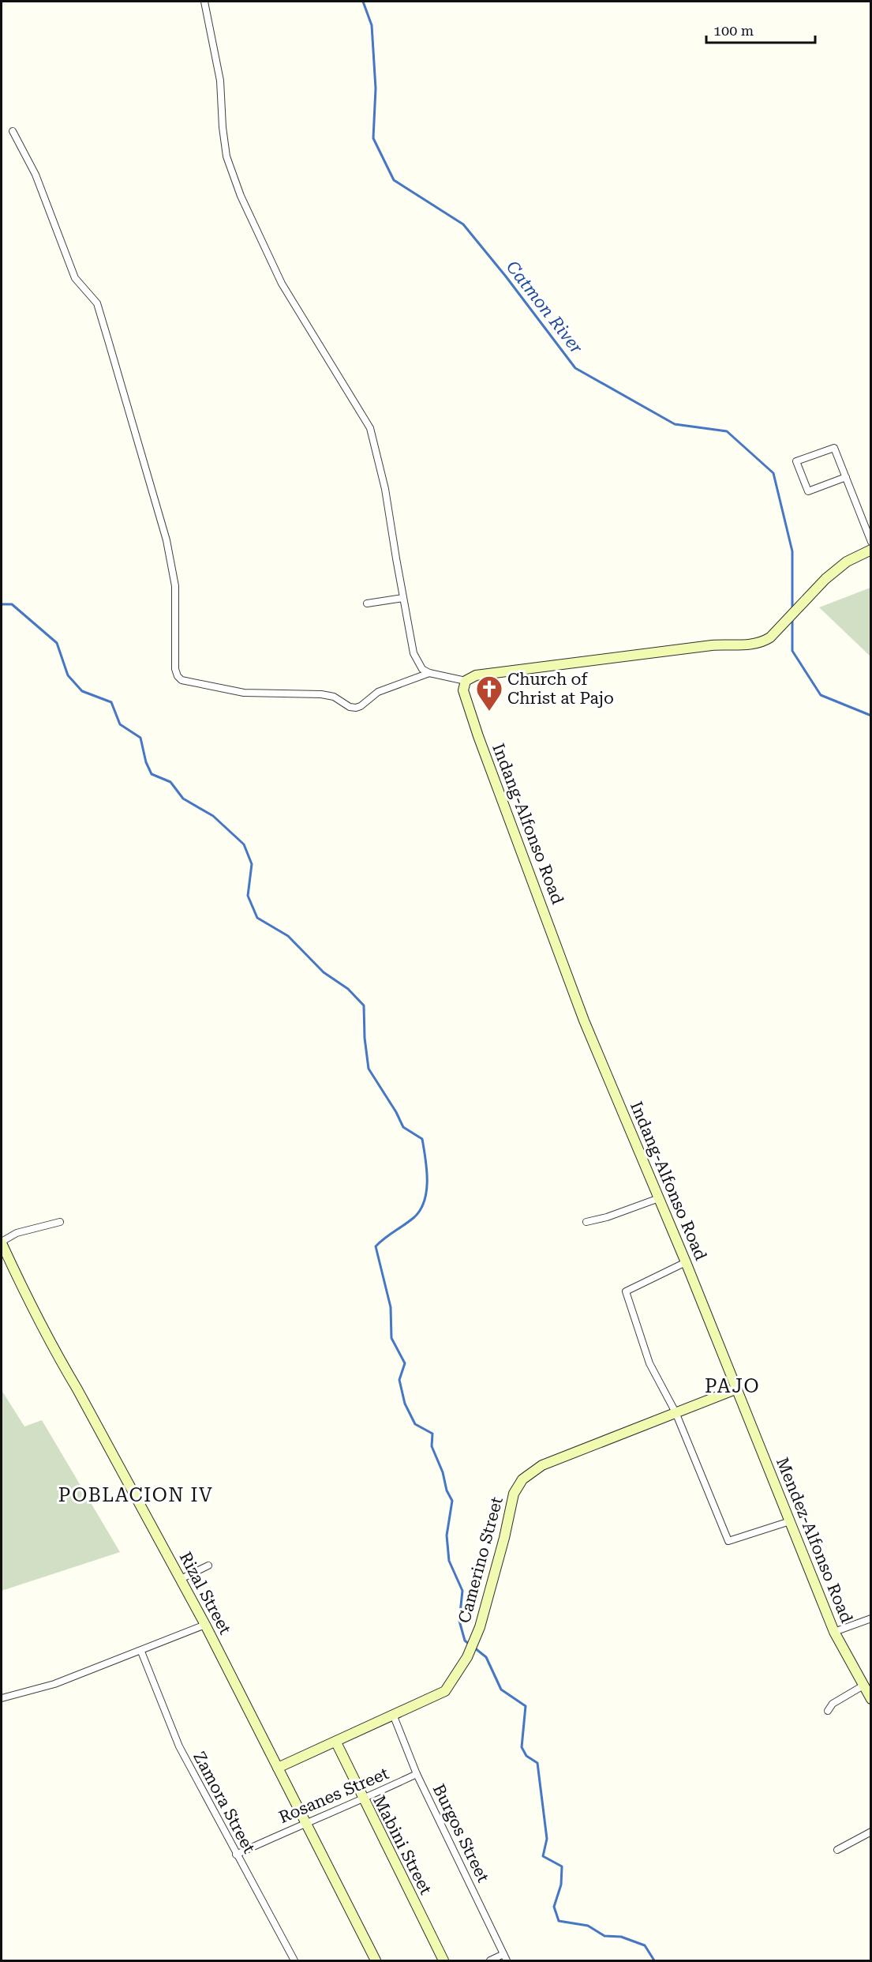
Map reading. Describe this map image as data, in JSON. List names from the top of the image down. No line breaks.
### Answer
{"streets":{"main road":["Indang-Alfonso Road","Mendez-Alfonso Road","Camerino Street","Rizal Street","Mabini Street"],"street":["Rosanes Street","Zamora Street","Burgos Street"]},"crossings":[["Indang-Alfonso Road","Mendez-Alfonso Road"],["Indang-Alfonso Road","Camerino Street"],["Mendez-Alfonso Road","Camerino Street"],["Camerino Street","Rizal Street"],["Camerino Street","Burgos Street"],["Camerino Street","Mabini Street"],["Rizal Street","Rosanes Street"],["Rosanes Street","Zamora Street"],["Rosanes Street","Burgos Street"],["Rosanes Street","Mabini Street"]],"districts":["PAJO","POBLACION IV"],"water":["Catmon River"],"places":{"church":["Church of Christ at Pajo"]},"scale_bar":"100 m"}
